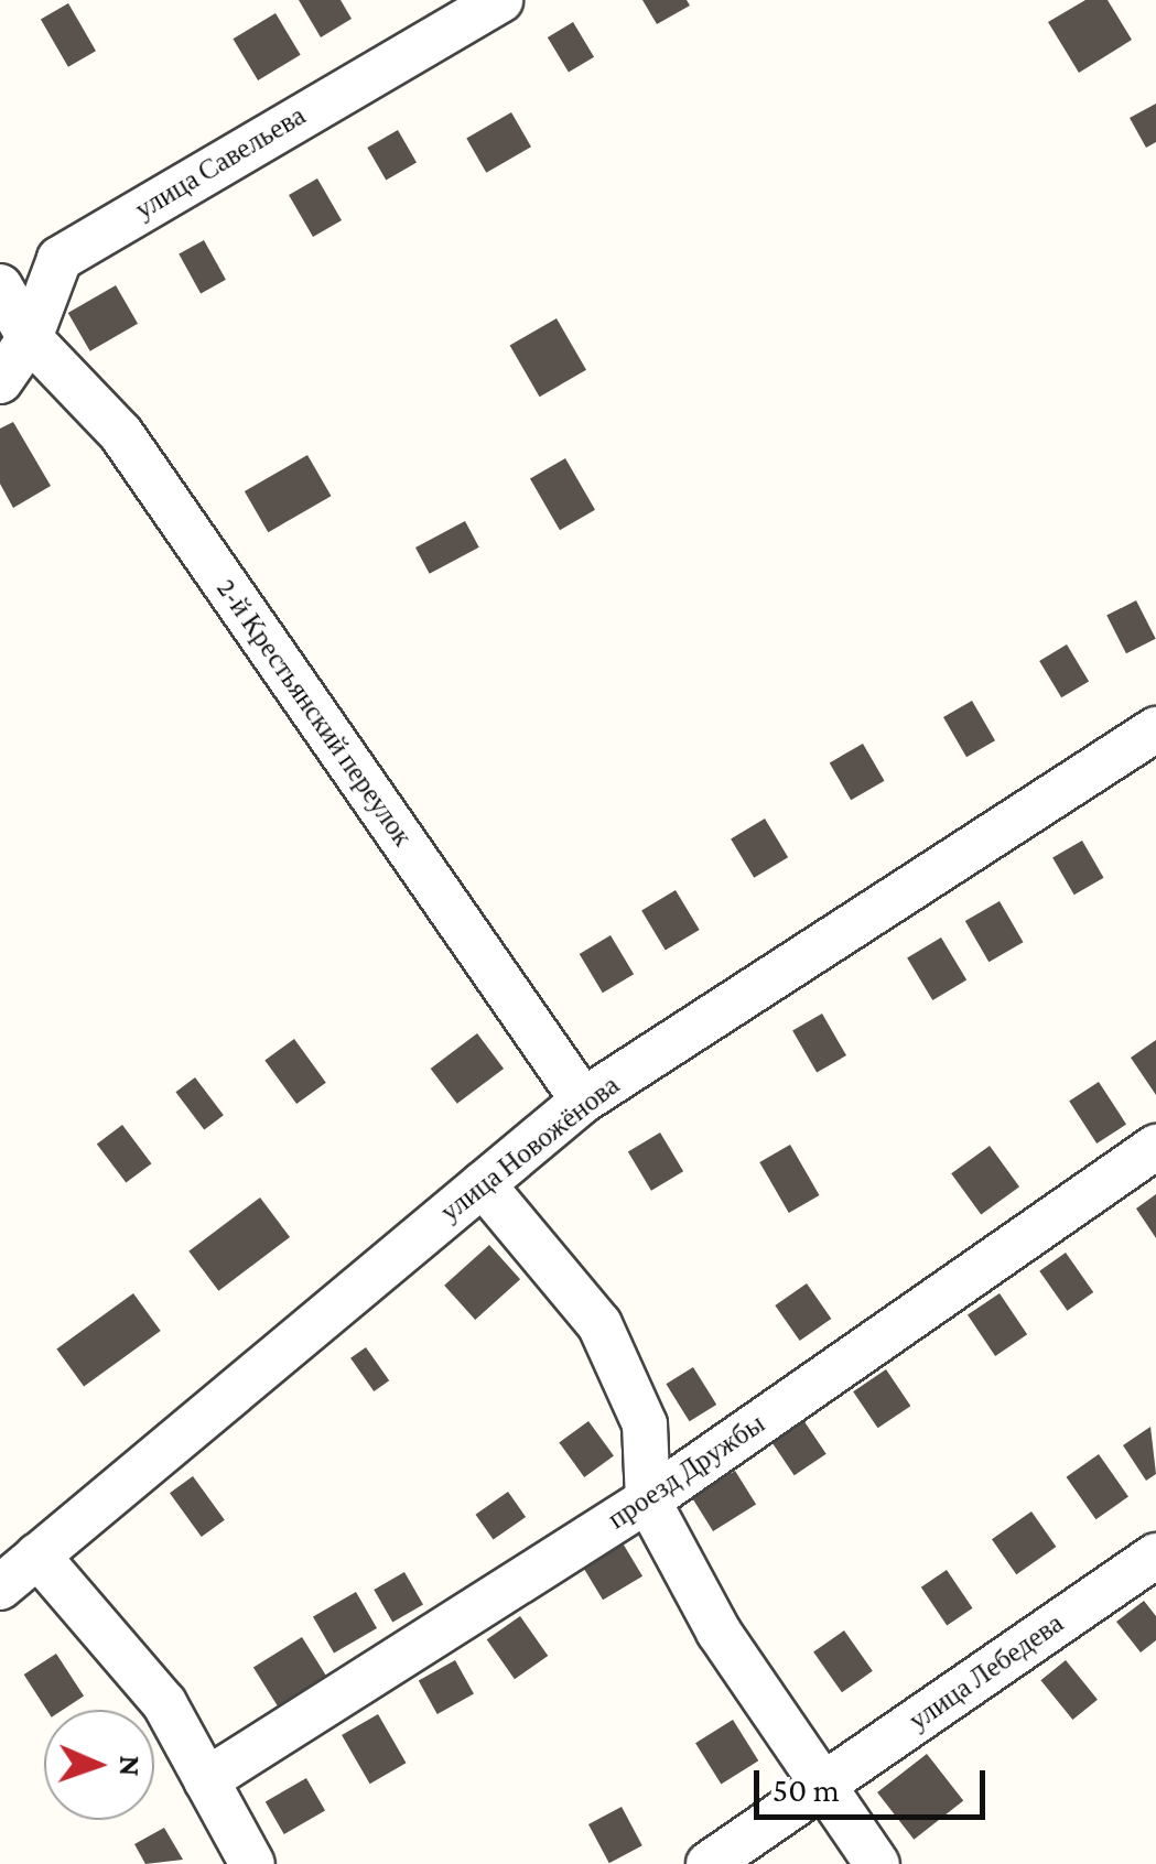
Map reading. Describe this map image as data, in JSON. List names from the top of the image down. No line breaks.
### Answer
{"streets":{"street":["улица Савельева","2-й Крестьянский переулок","улица Новожёнова","проезд Дружбы","улица Лебедева"]},"crossings":[["улица Савельева","2-й Крестьянский переулок"],["2-й Крестьянский переулок","улица Новожёнова"]],"scale_bar":"50 m","north":"right"}
